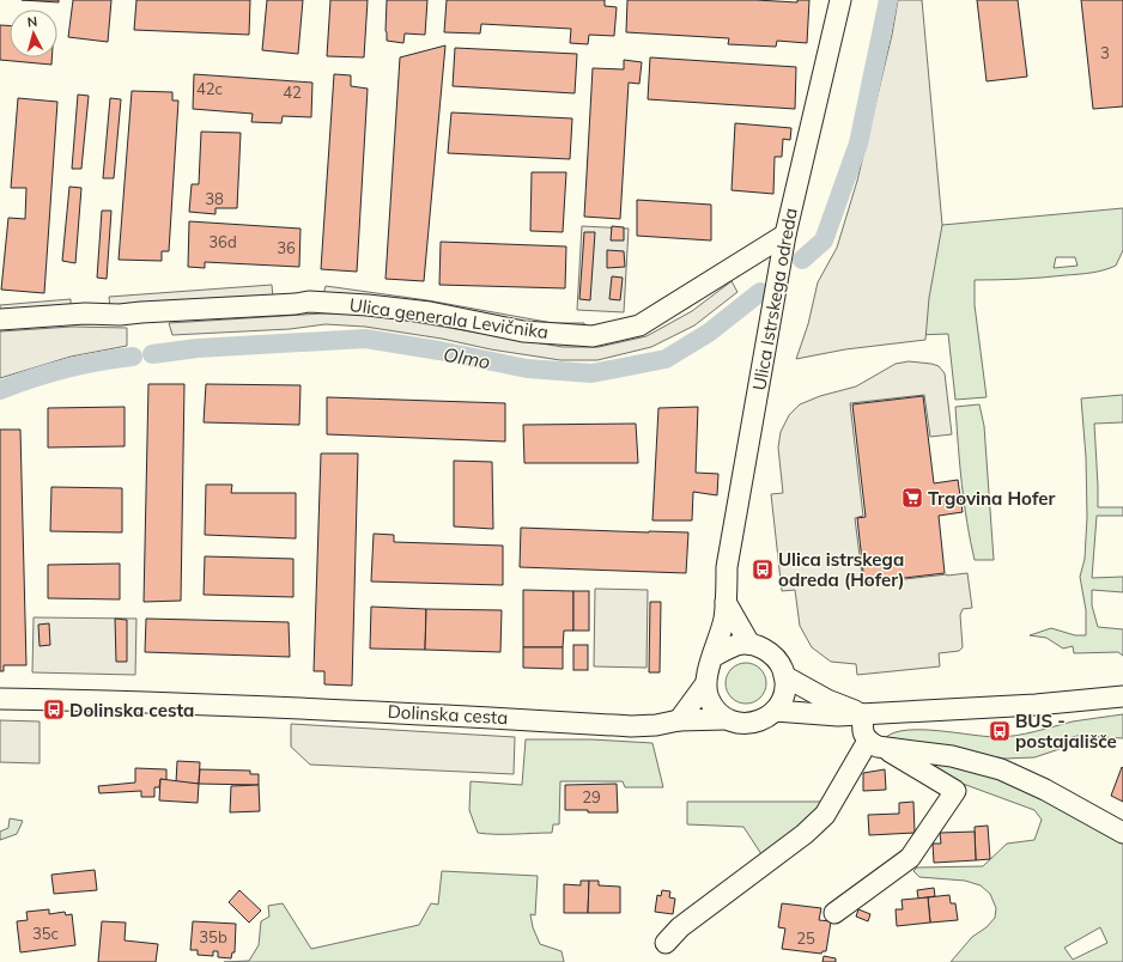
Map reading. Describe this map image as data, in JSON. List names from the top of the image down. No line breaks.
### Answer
{"streets":{"street":["Ulica Istrskega odreda","Ulica generala Levičnika","Dolinska cesta"]},"crossings":[["Ulica Istrskega odreda","Ulica generala Levičnika"]],"water":["Olmo"],"places":{"supermarket":["Trgovina Hofer"],"bus stop":["Ulica istrskega odreda (Hofer)","Dolinska cesta","BUS - postajališče"]},"house_numbers":["3","42c","42","38","36d","36","29","35c","35b","25"],"north":"top"}
